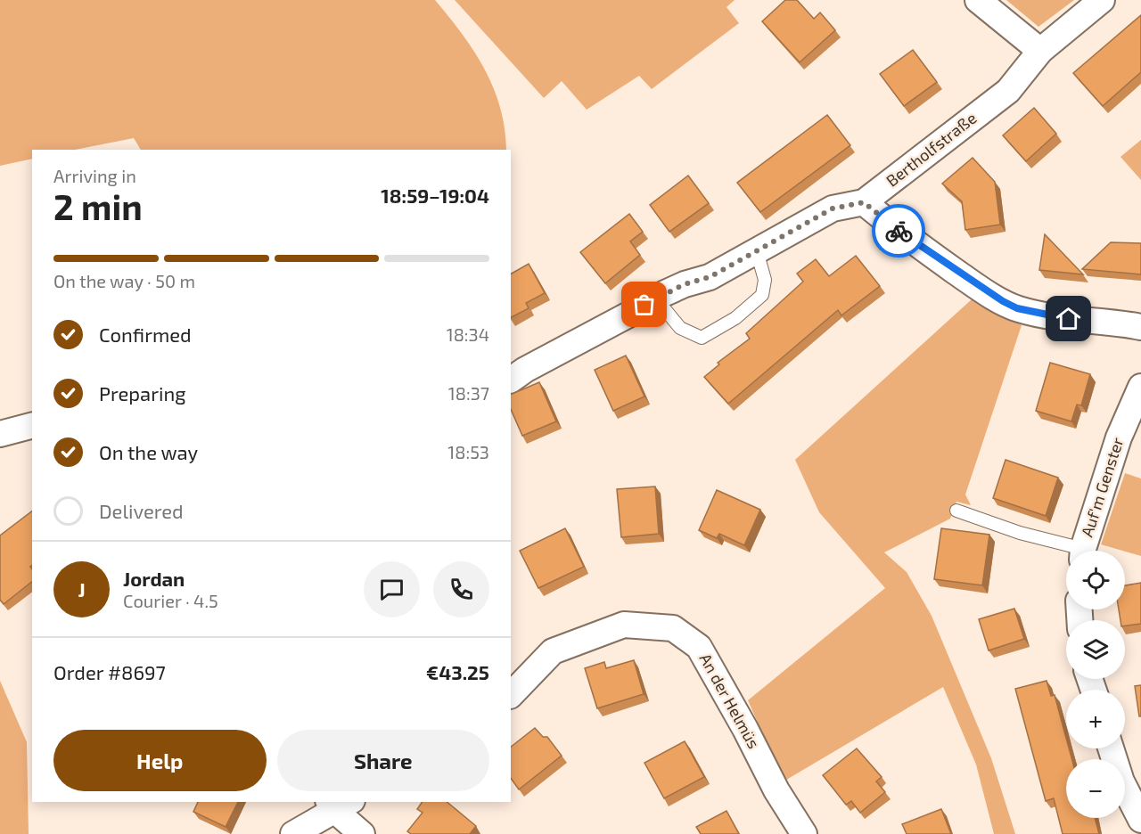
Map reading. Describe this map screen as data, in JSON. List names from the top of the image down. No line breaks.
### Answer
{"streets":{"street":["Bertholfstraße","Auf'm Genster","An der Helmüs"]},"page":{"heading":["2 min","Arriving in","18:59–19:04"],"panel":["Jordan","Courier · 4.5","Order #8697","€43.25"],"bar":"On the way · 50 m","list":[["Confirmed","18:34"],["Preparing","18:37"],["On the way","18:53"],"Delivered"],"map_buttons":["+","−"],"round":"J","buttons":["Help","Share"]}}
